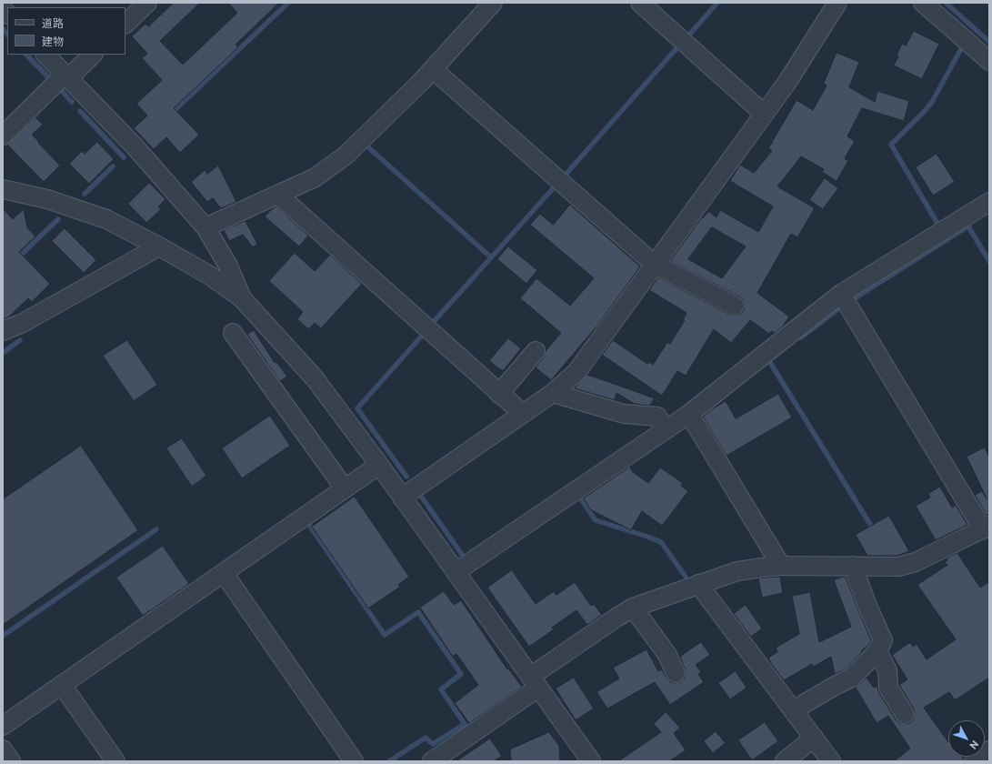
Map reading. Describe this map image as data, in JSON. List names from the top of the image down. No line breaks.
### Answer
{"legend":["道路","建物"],"north":"bottom right"}
